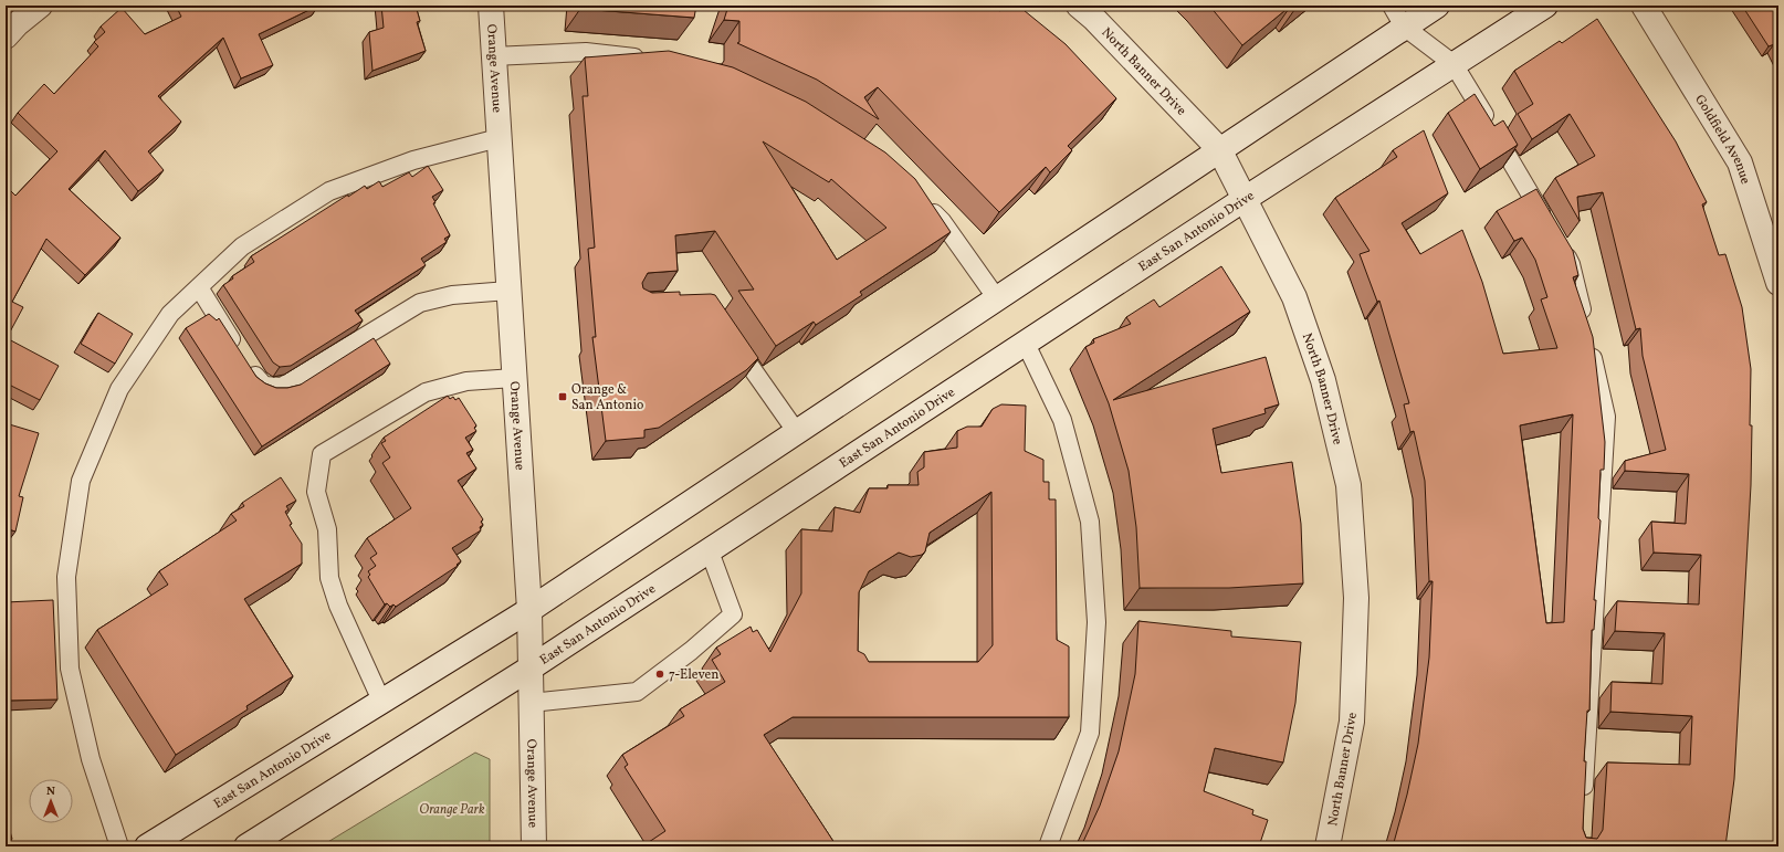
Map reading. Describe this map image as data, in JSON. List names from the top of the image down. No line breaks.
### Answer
{"streets":{"main road":["Orange Avenue","North Banner Drive","Goldfield Avenue","East San Antonio Drive"]},"crossings":[["Orange Avenue","East San Antonio Drive"],["North Banner Drive","East San Antonio Drive"]],"parks":["Orange Park"],"places":{"transit":["Orange & San Antonio"],"other":["7-Eleven"]},"north":"top"}
